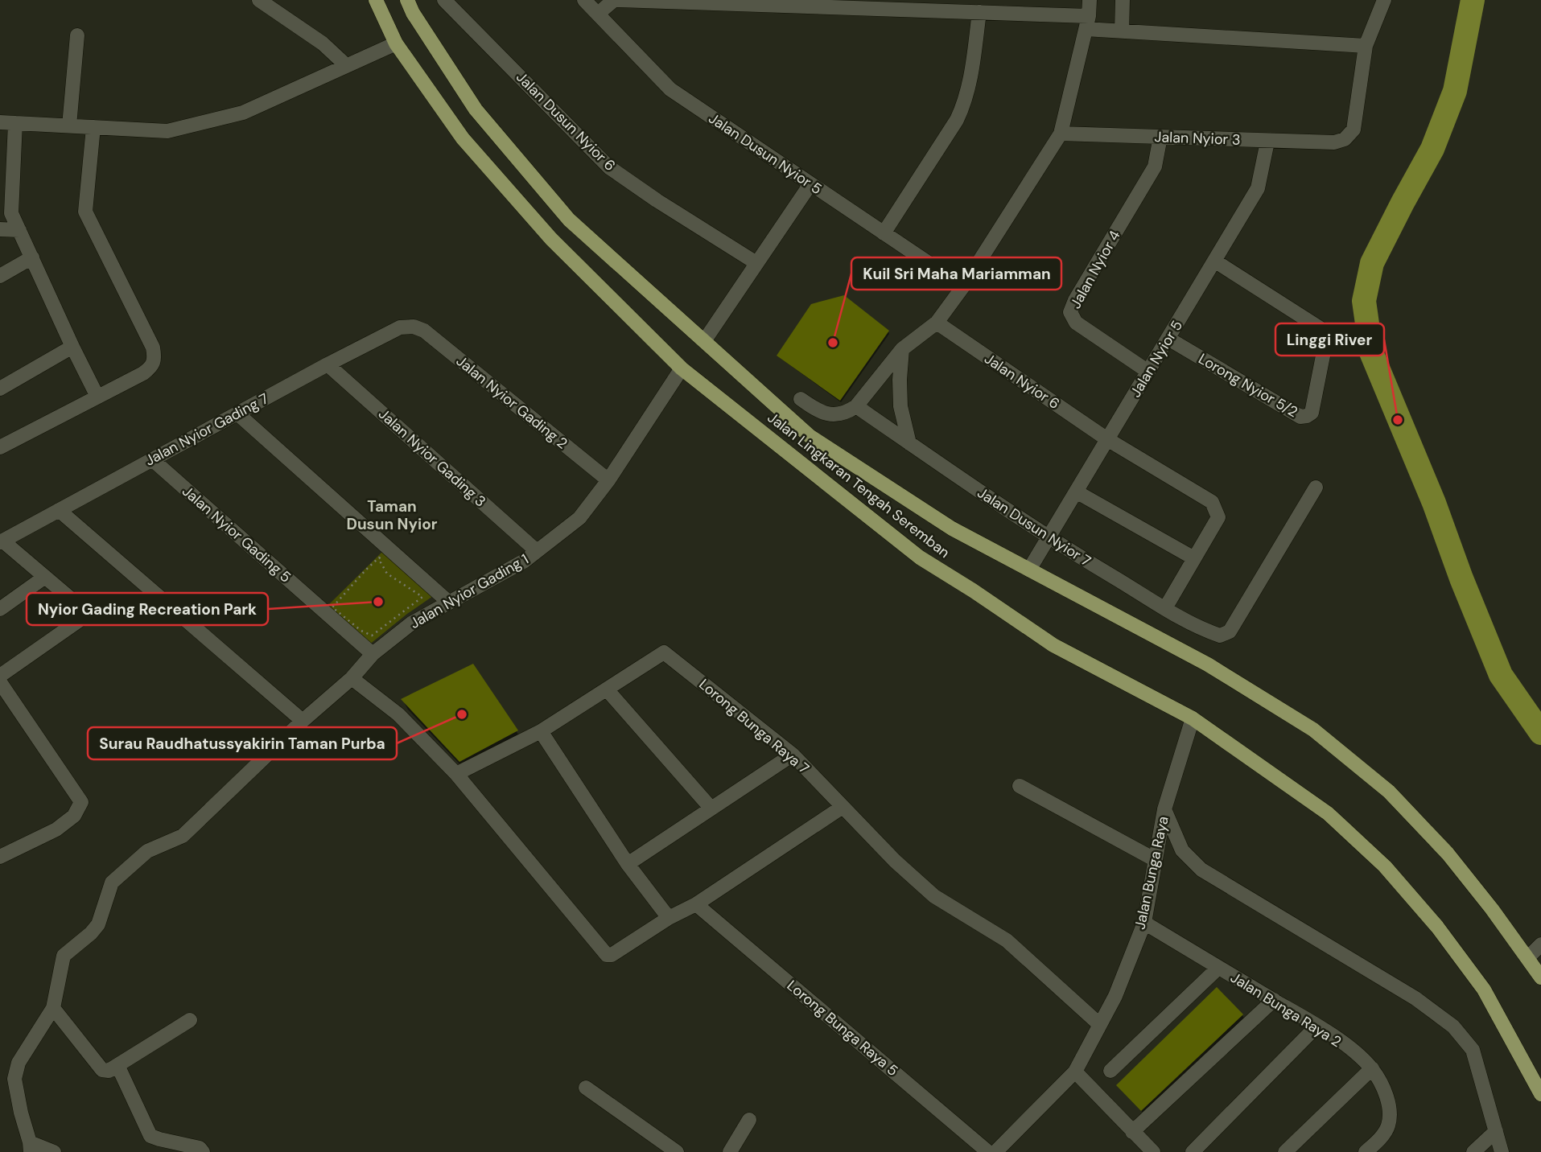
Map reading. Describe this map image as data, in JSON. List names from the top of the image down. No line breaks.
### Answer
{"streets":{"main road":["Jalan Lingkaran Tengah Seremban"],"street":["Jalan Dusun Nyior 6","Jalan Nyior 3","Jalan Dusun Nyior 5","Jalan Nyior 4","Jalan Nyior 5","Jalan Nyior 6","Lorong Nyior 5/2","Jalan Nyior Gading 2","Jalan Nyior Gading 7","Jalan Nyior Gading 3","Jalan Dusun Nyior 7","Jalan Nyior Gading 5","Jalan Nyior Gading 1","Lorong Bunga Raya 7","Jalan Bunga Raya","Jalan Bunga Raya 2","Lorong Bunga Raya 5"]},"crossings":[["Jalan Nyior 3","Jalan Nyior 4"],["Jalan Nyior 3","Jalan Nyior 5"],["Jalan Nyior 4","Jalan Nyior 5"],["Jalan Nyior 5","Jalan Nyior 6"],["Jalan Nyior 5","Lorong Nyior 5/2"],["Jalan Nyior 5","Jalan Lingkaran Tengah Seremban"],["Jalan Nyior 5","Jalan Dusun Nyior 7"],["Jalan Nyior Gading 2","Jalan Nyior Gading 7"],["Jalan Nyior Gading 2","Jalan Nyior Gading 1"],["Jalan Nyior Gading 7","Jalan Nyior Gading 3"],["Jalan Nyior Gading 7","Jalan Nyior Gading 5"],["Jalan Nyior Gading 3","Jalan Nyior Gading 1"],["Jalan Lingkaran Tengah Seremban","Jalan Nyior Gading 1"],["Jalan Lingkaran Tengah Seremban","Jalan Bunga Raya"],["Jalan Nyior Gading 5","Jalan Nyior Gading 1"],["Lorong Bunga Raya 7","Jalan Bunga Raya"],["Jalan Bunga Raya","Jalan Bunga Raya 2"]],"districts":["Taman Dusun Nyior"],"places":["Kuil Sri Maha Mariamman","Linggi River","Nyior Gading Recreation Park","Surau Raudhatussyakirin Taman Purba"]}
